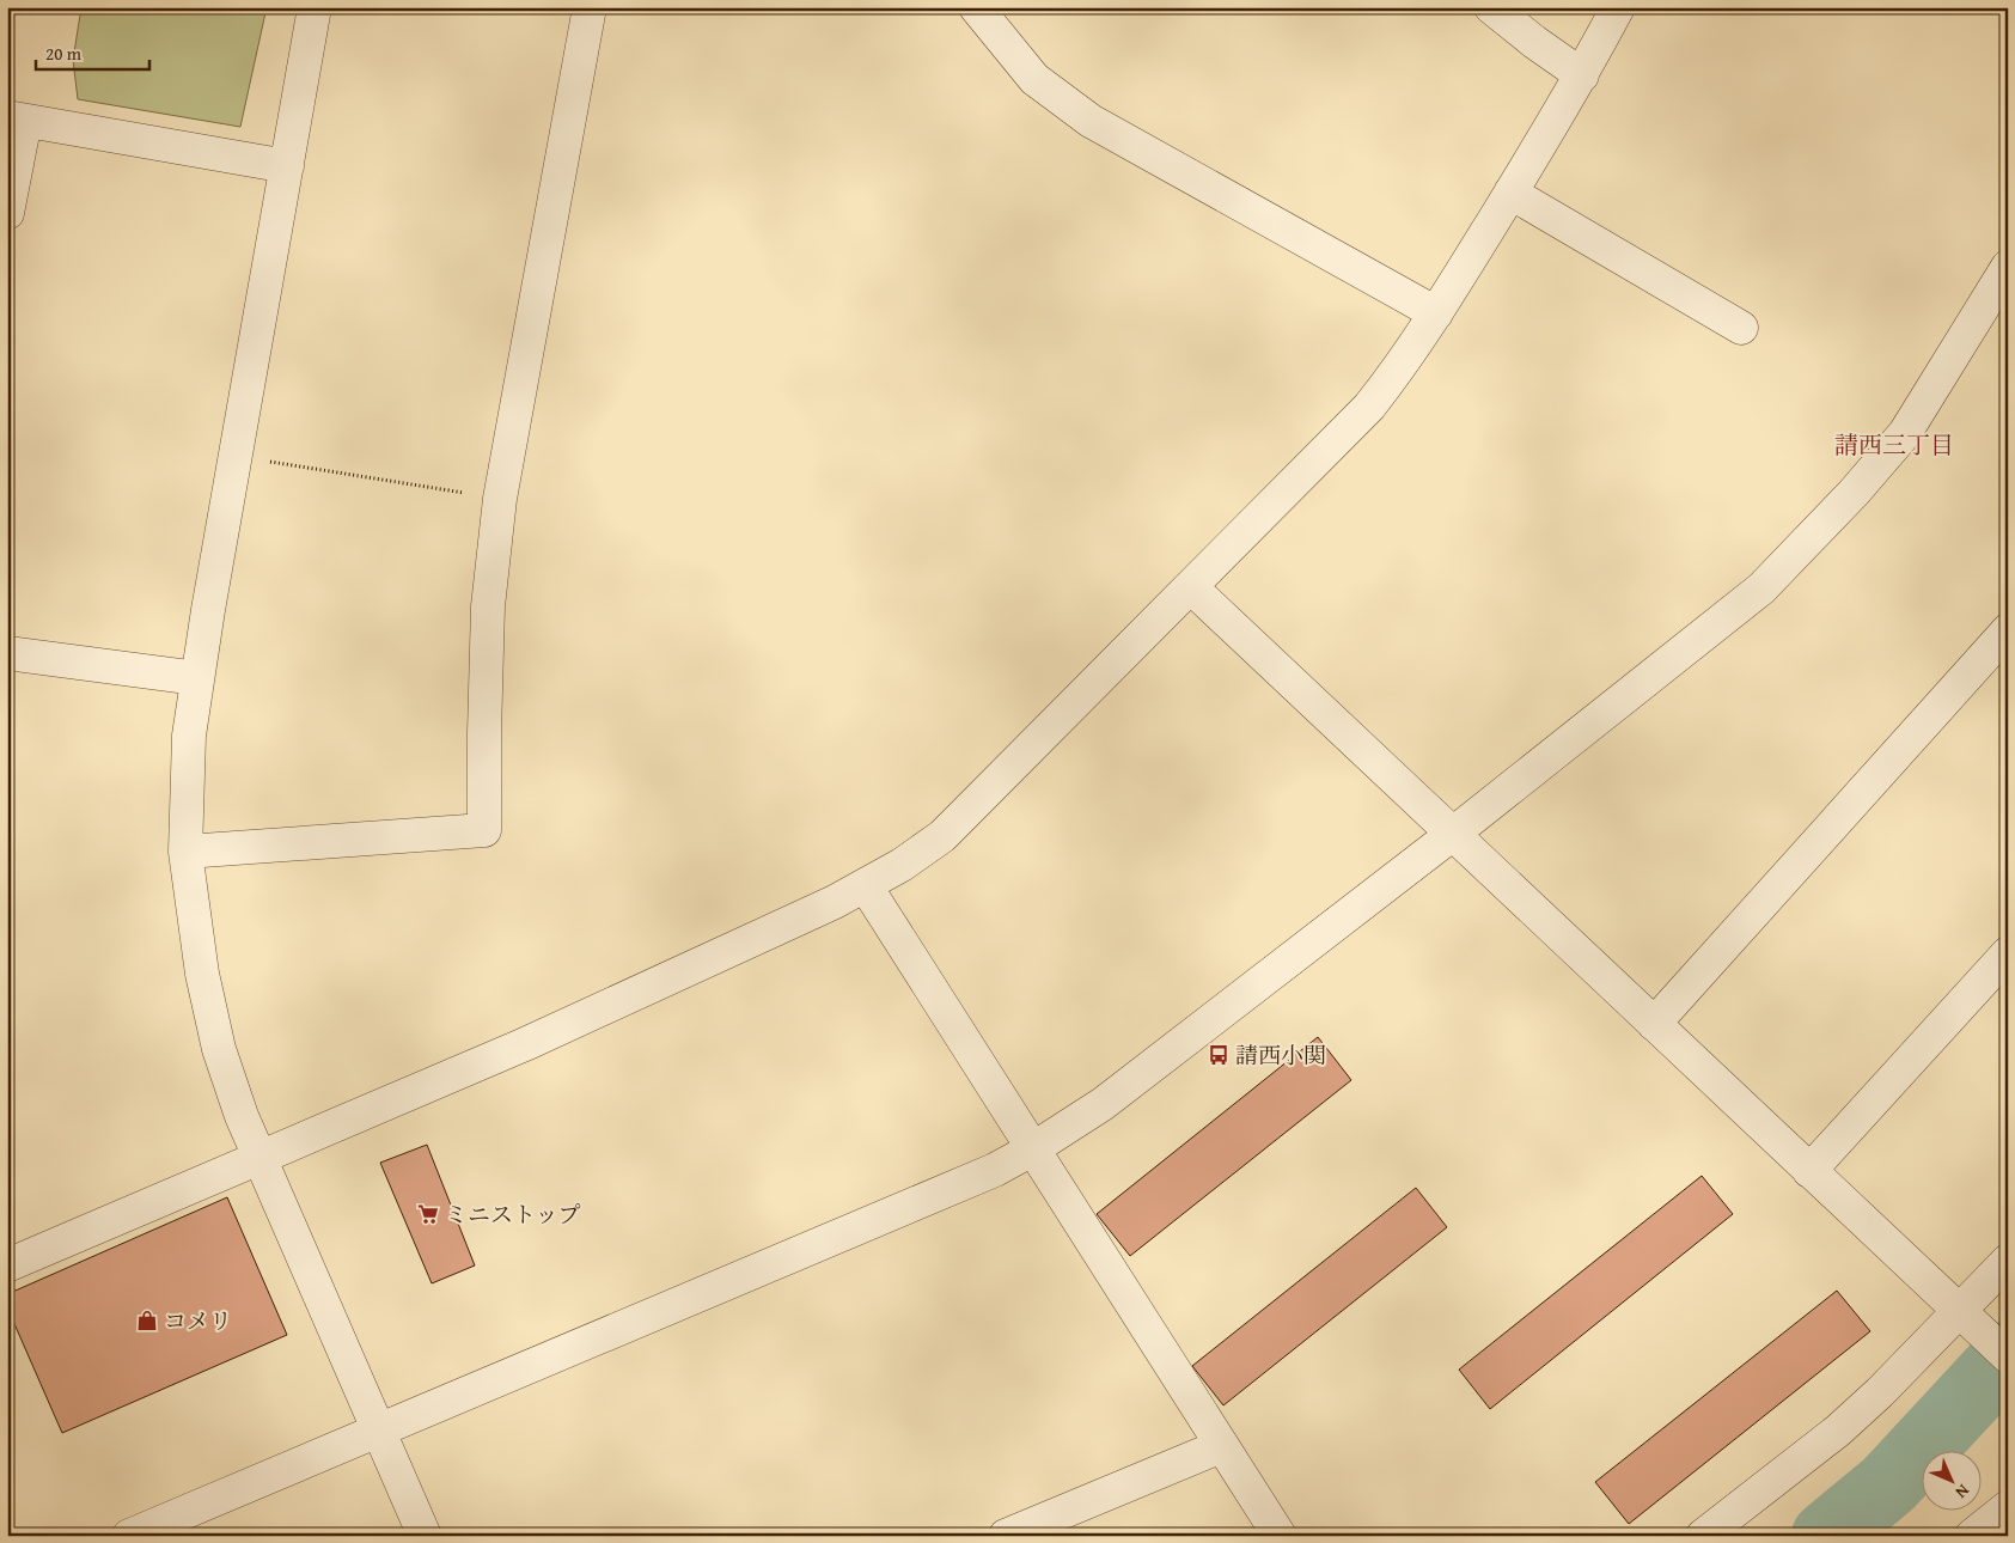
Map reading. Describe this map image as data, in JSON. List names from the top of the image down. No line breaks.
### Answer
{"districts":["請西三丁目"],"places":{"bus stop":["請西小関"],"supermarket":["ミニストップ"],"shop":["コメリ"]},"scale_bar":"20 m","north":"bottom right"}
